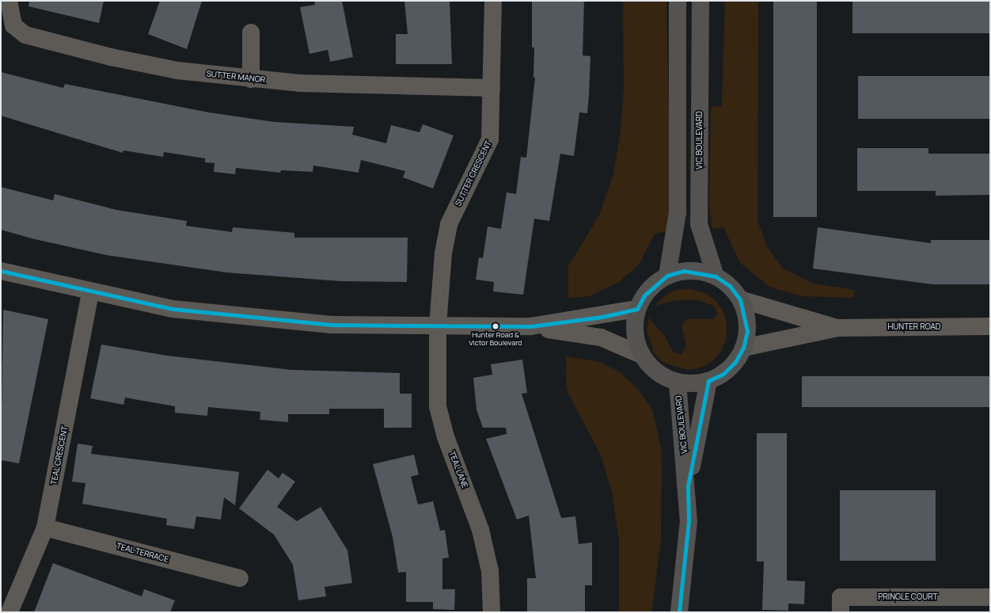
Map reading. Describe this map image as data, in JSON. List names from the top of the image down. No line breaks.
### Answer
{"streets":{"street":["SUTTER MANOR","VIC BOULEVARD","SUTTER CRESCENT","HUNTER ROAD","TEAL CRESCENT","TEAL LANE","TEAL TERRACE","PRINGLE COURT"]},"crossings":[["SUTTER MANOR","SUTTER CRESCENT"],["VIC BOULEVARD","HUNTER ROAD"],["SUTTER CRESCENT","TEAL LANE"],["TEAL CRESCENT","TEAL TERRACE"]],"places":["Hunter Road & Victor Boulevard"]}
